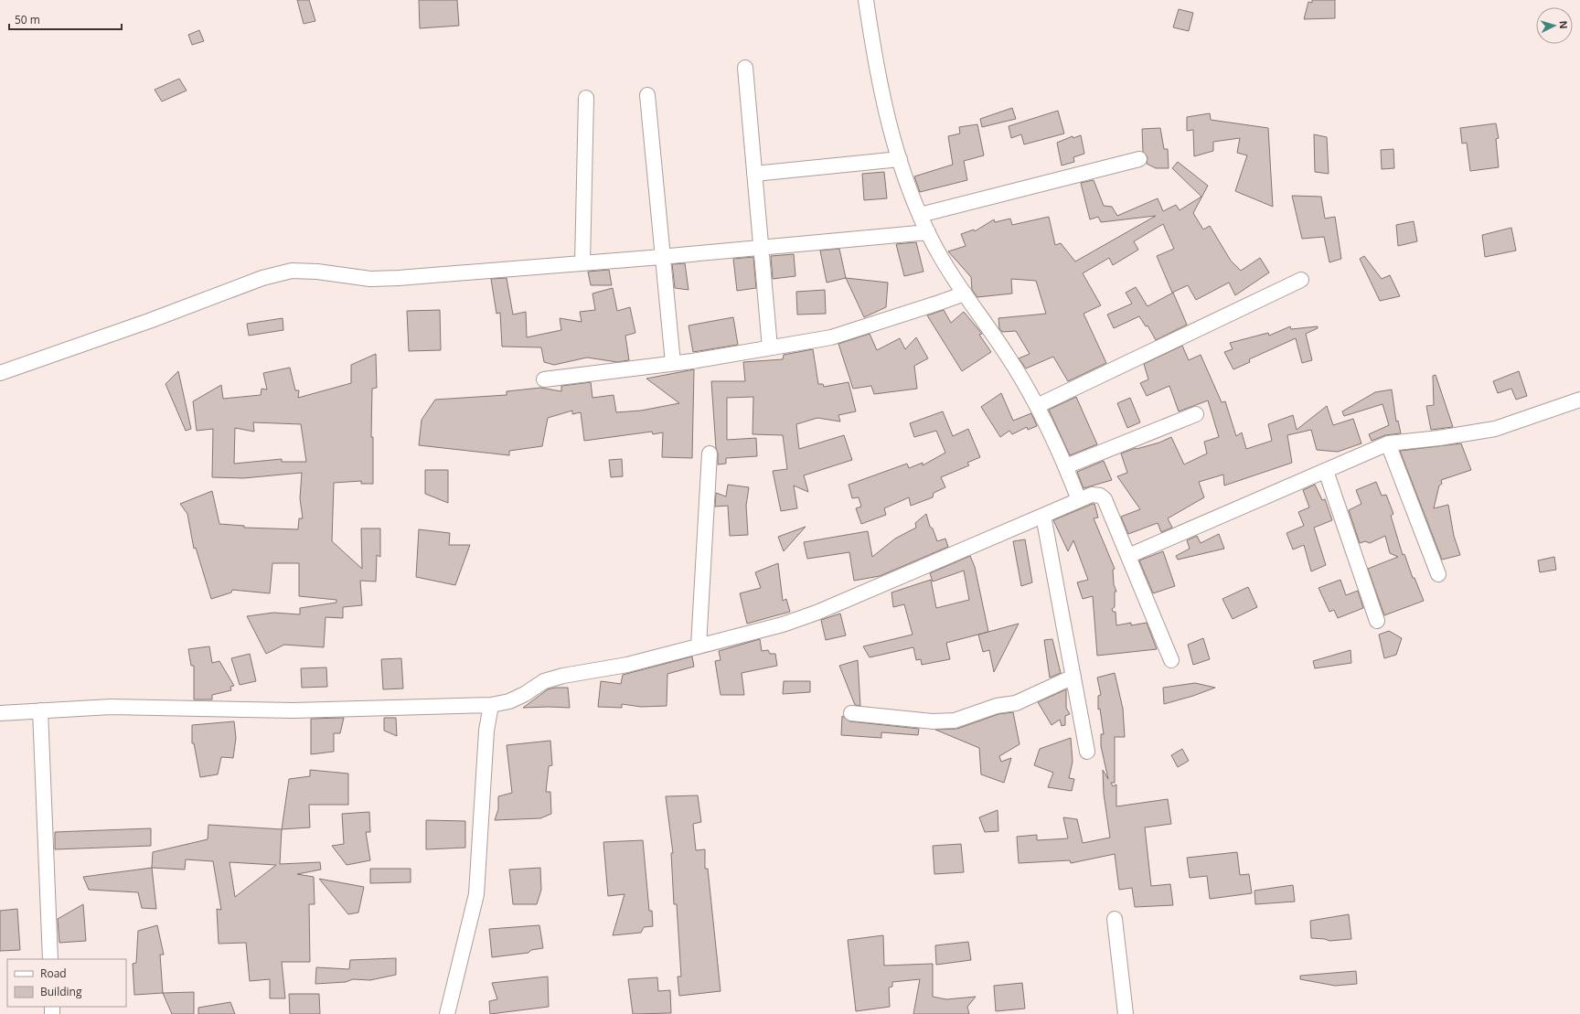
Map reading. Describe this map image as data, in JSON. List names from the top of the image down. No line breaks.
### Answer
{"legend":["Road","Building"],"scale_bar":"50 m","north":"right"}
